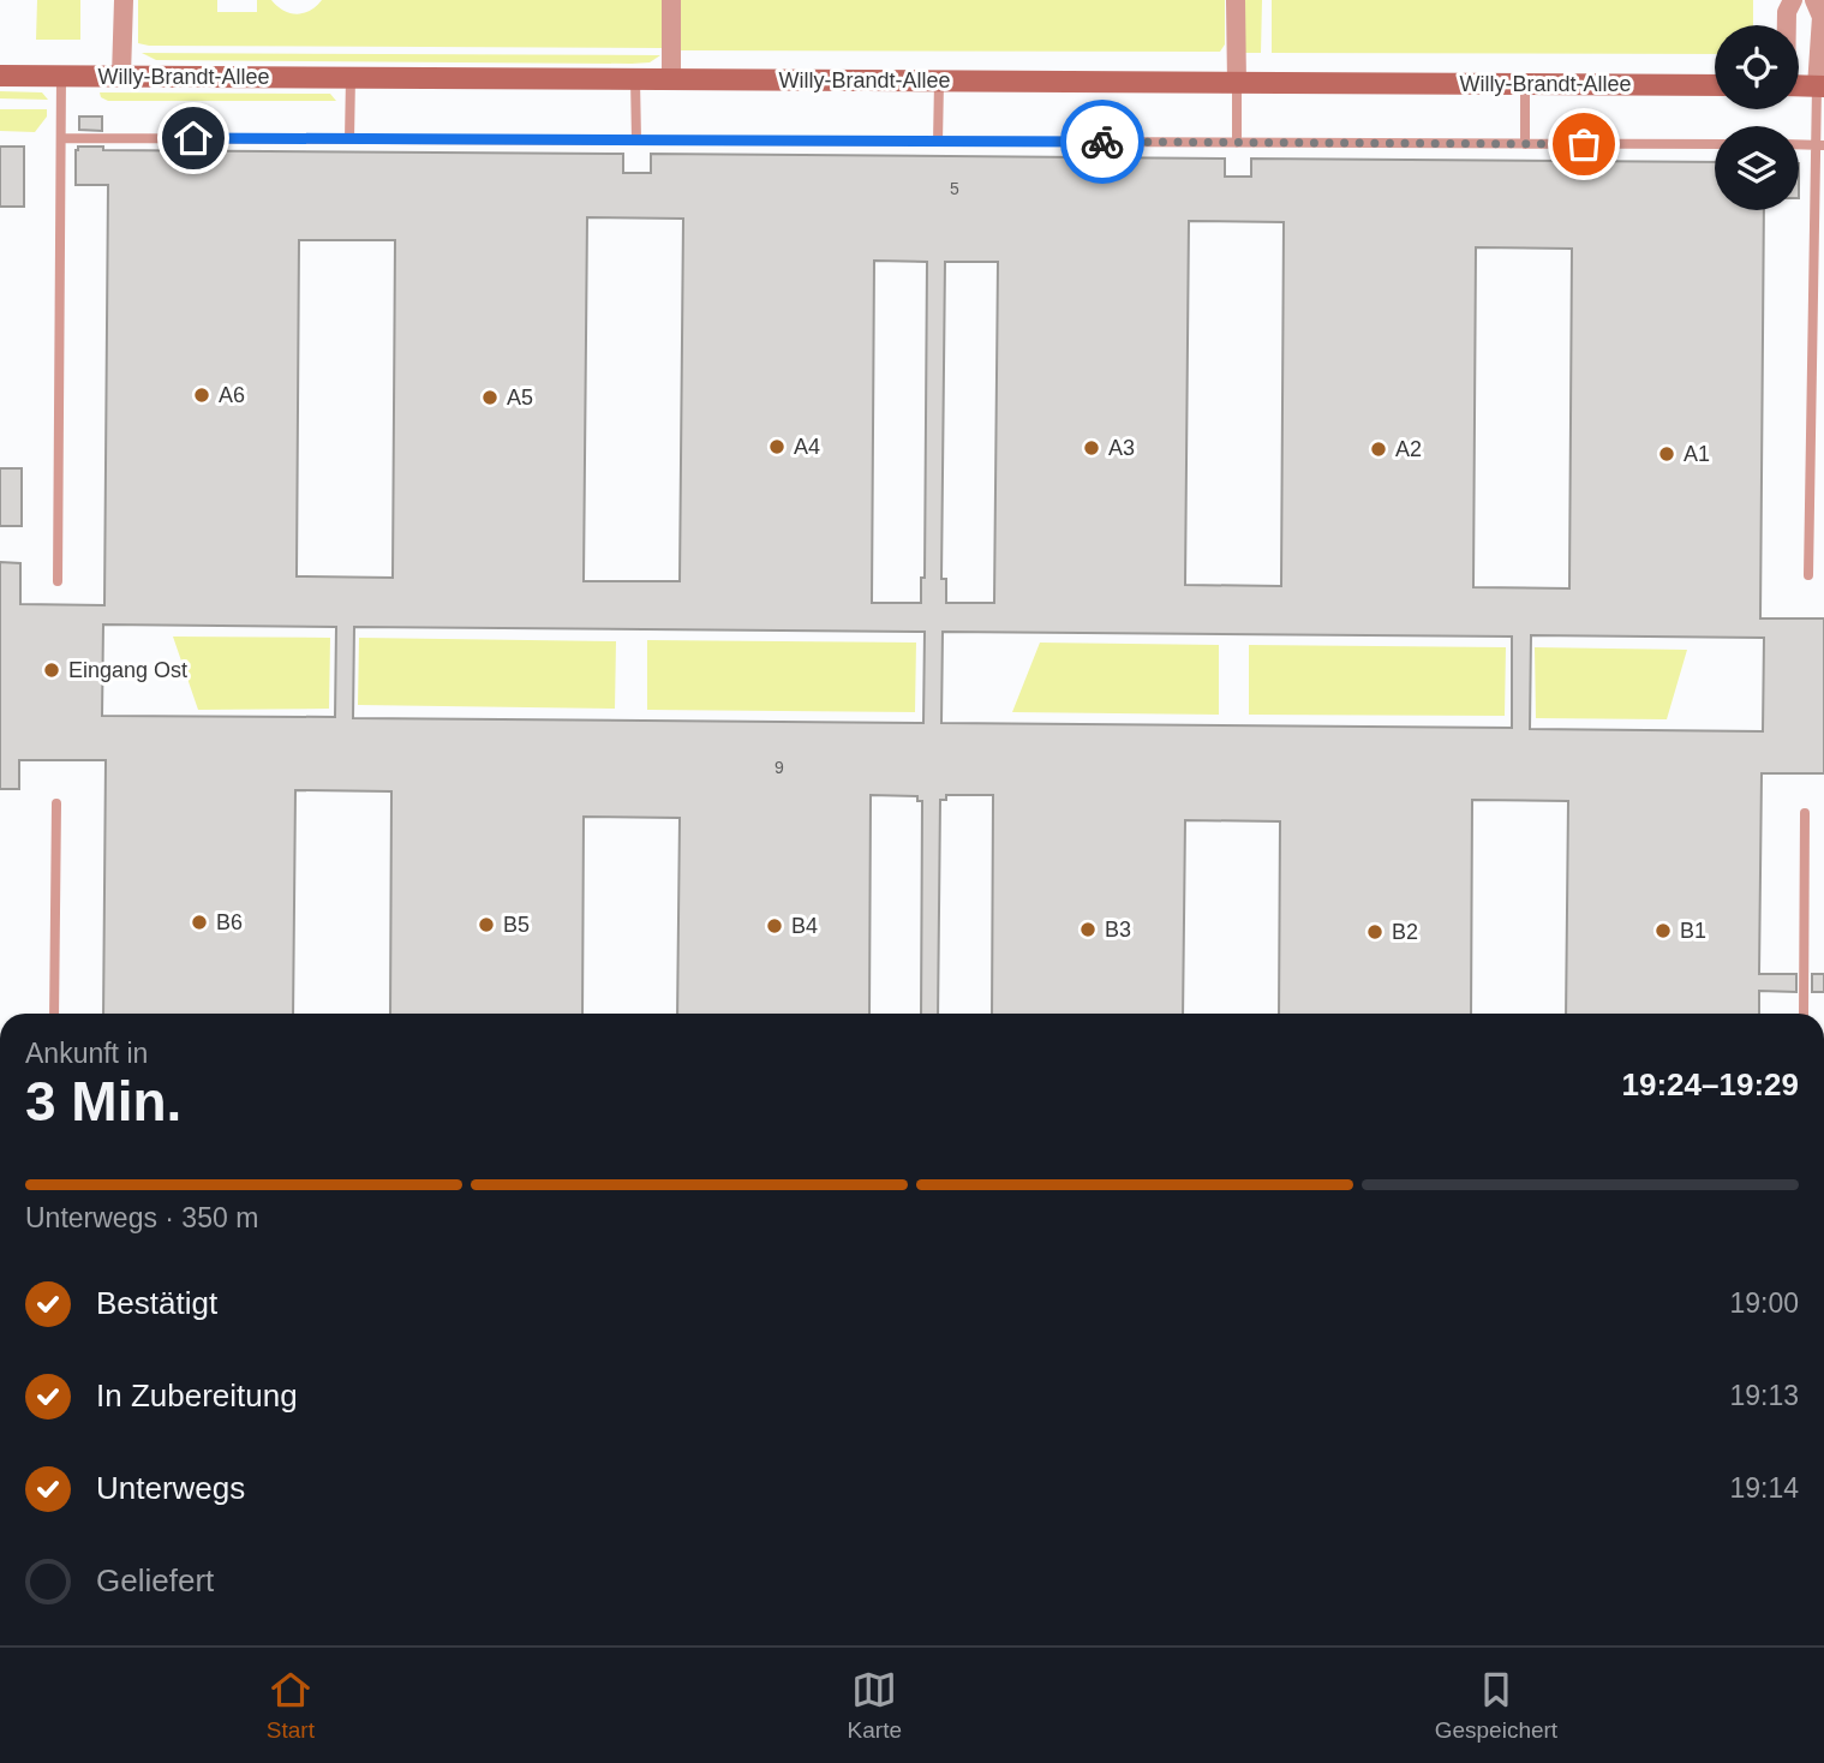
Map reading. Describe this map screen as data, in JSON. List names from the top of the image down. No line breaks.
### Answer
{"streets":{"main road":["Willy-Brandt-Allee"]},"places":["A6","A5","A4","A3","A2","A1","Eingang Ost","B6","B5","B4","B3","B1","B2"],"house_numbers":["5","9"],"page":{"heading":["3 Min.","Ankunft in","19:24–19:29"],"bar":"Unterwegs · 350 m","list":[["Bestätigt","19:00"],["In Zubereitung","19:13"],["Unterwegs","19:14"],"Geliefert"],"tabs":["Start","Karte","Gespeichert"]}}
